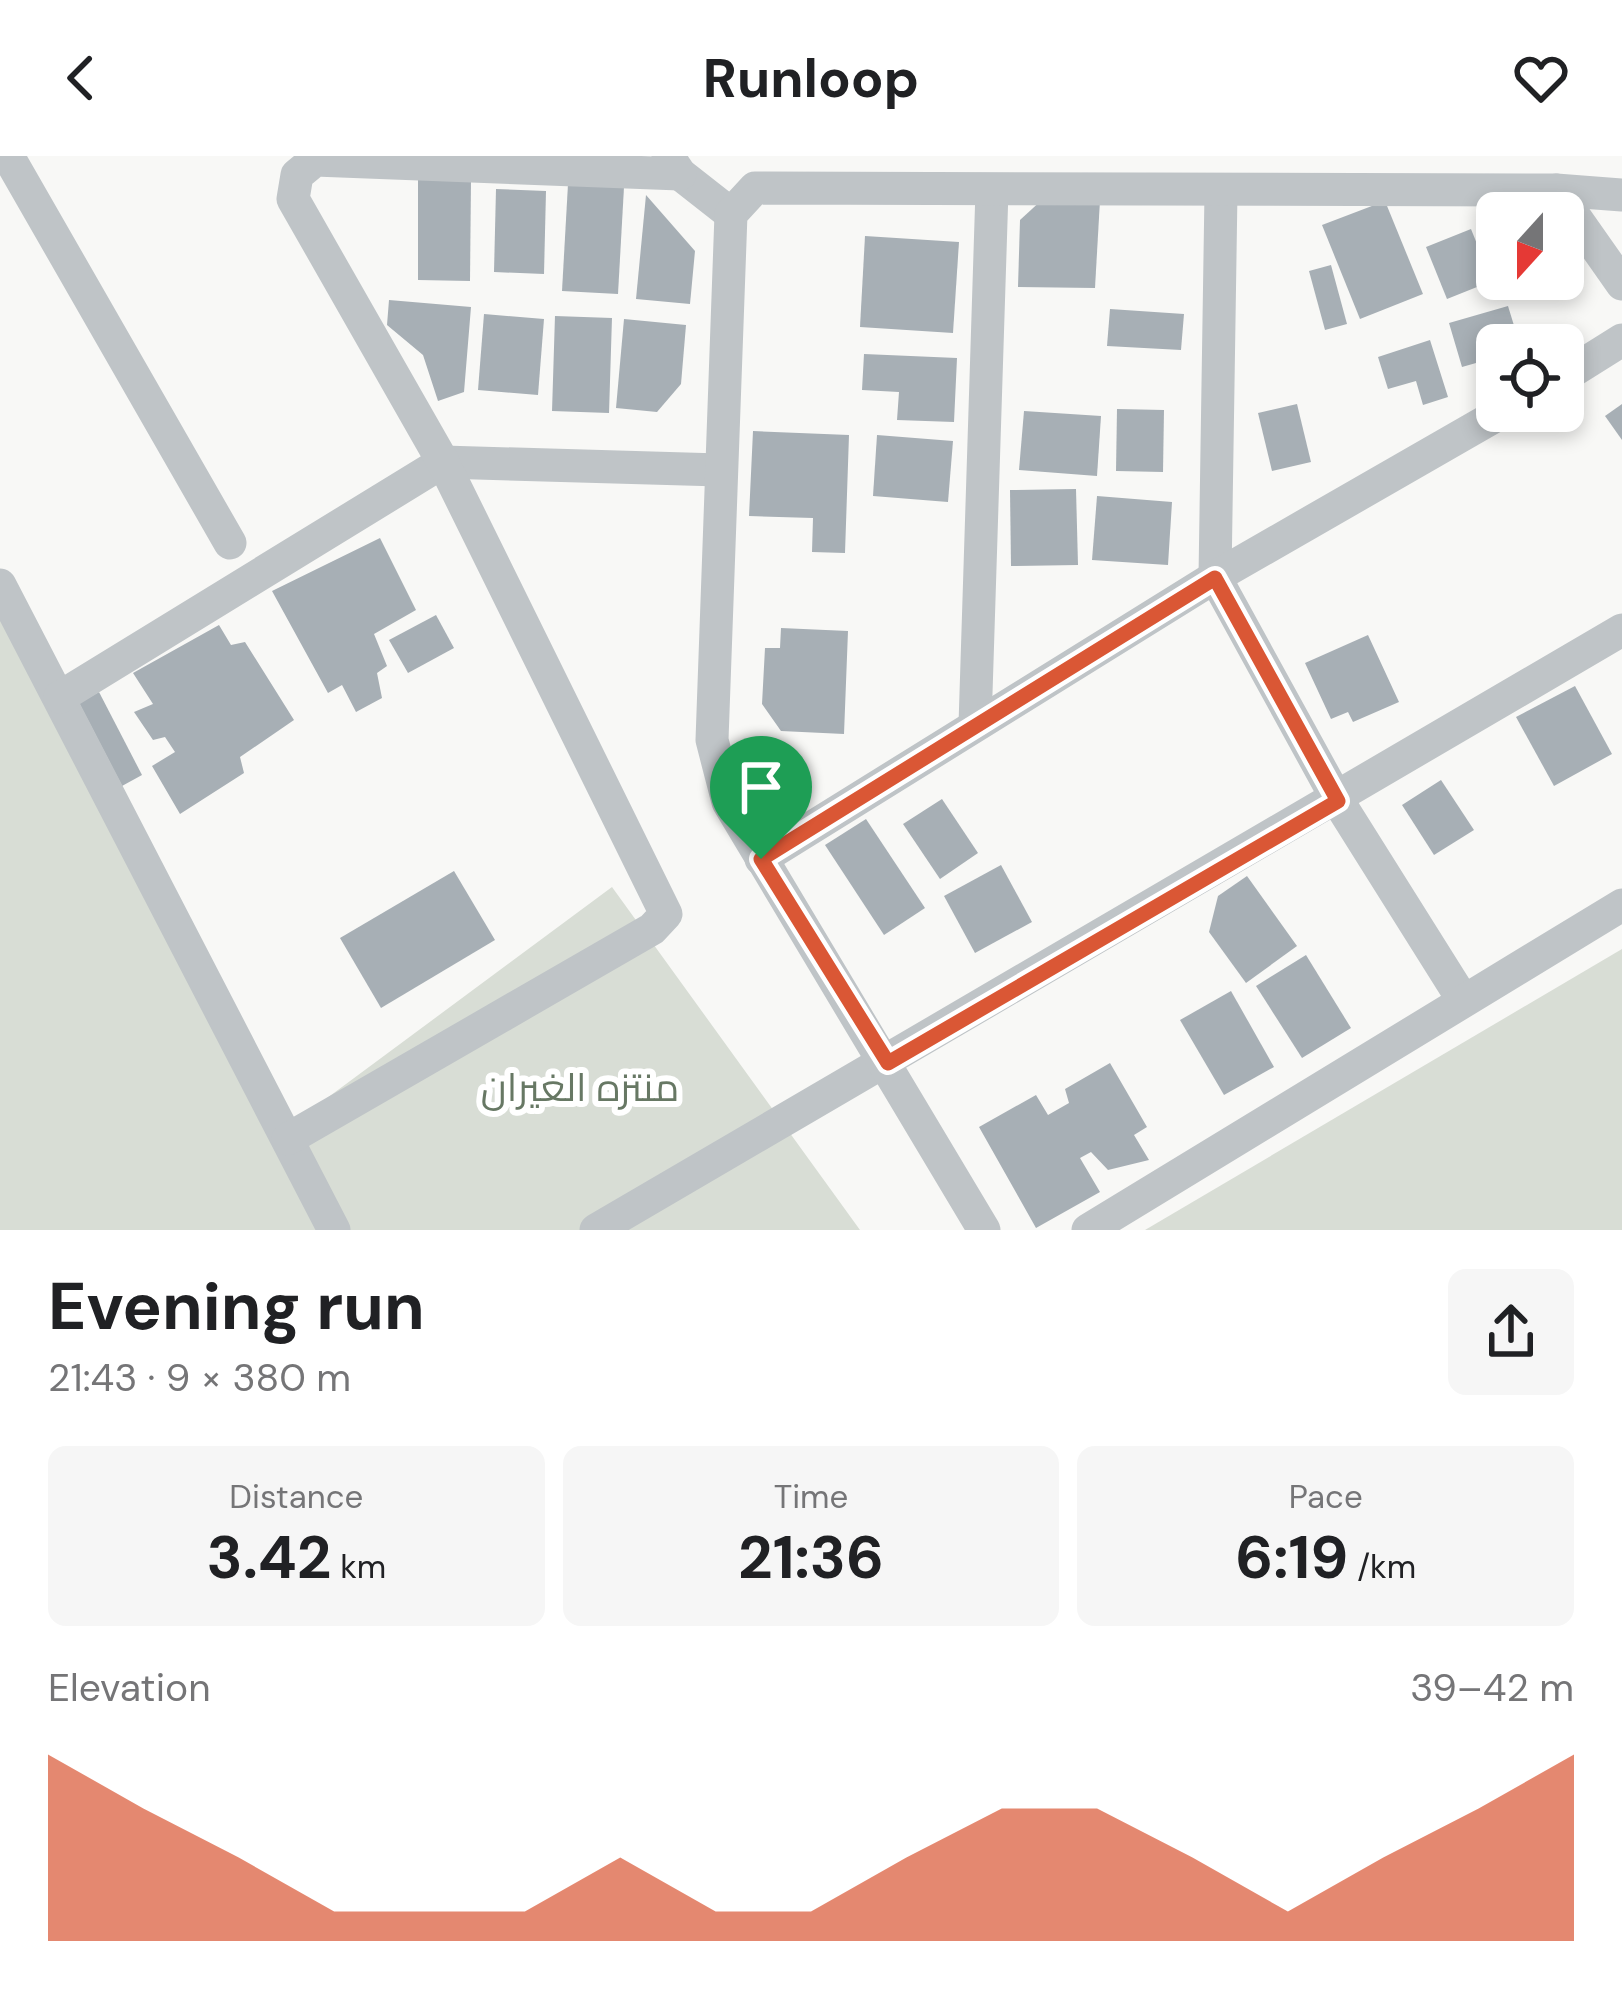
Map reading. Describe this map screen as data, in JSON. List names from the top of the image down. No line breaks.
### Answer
{"parks":["منتزه الغيران"],"north":"bottom","page":{"header":"Runloop","heading":["Evening run","21:43 · 9 × 380 m"],"stats":[["Distance","3.42 km"],["Time","21:36"],["Pace","6:19 /km"]],"chart":["Elevation","39–42 m"]}}
